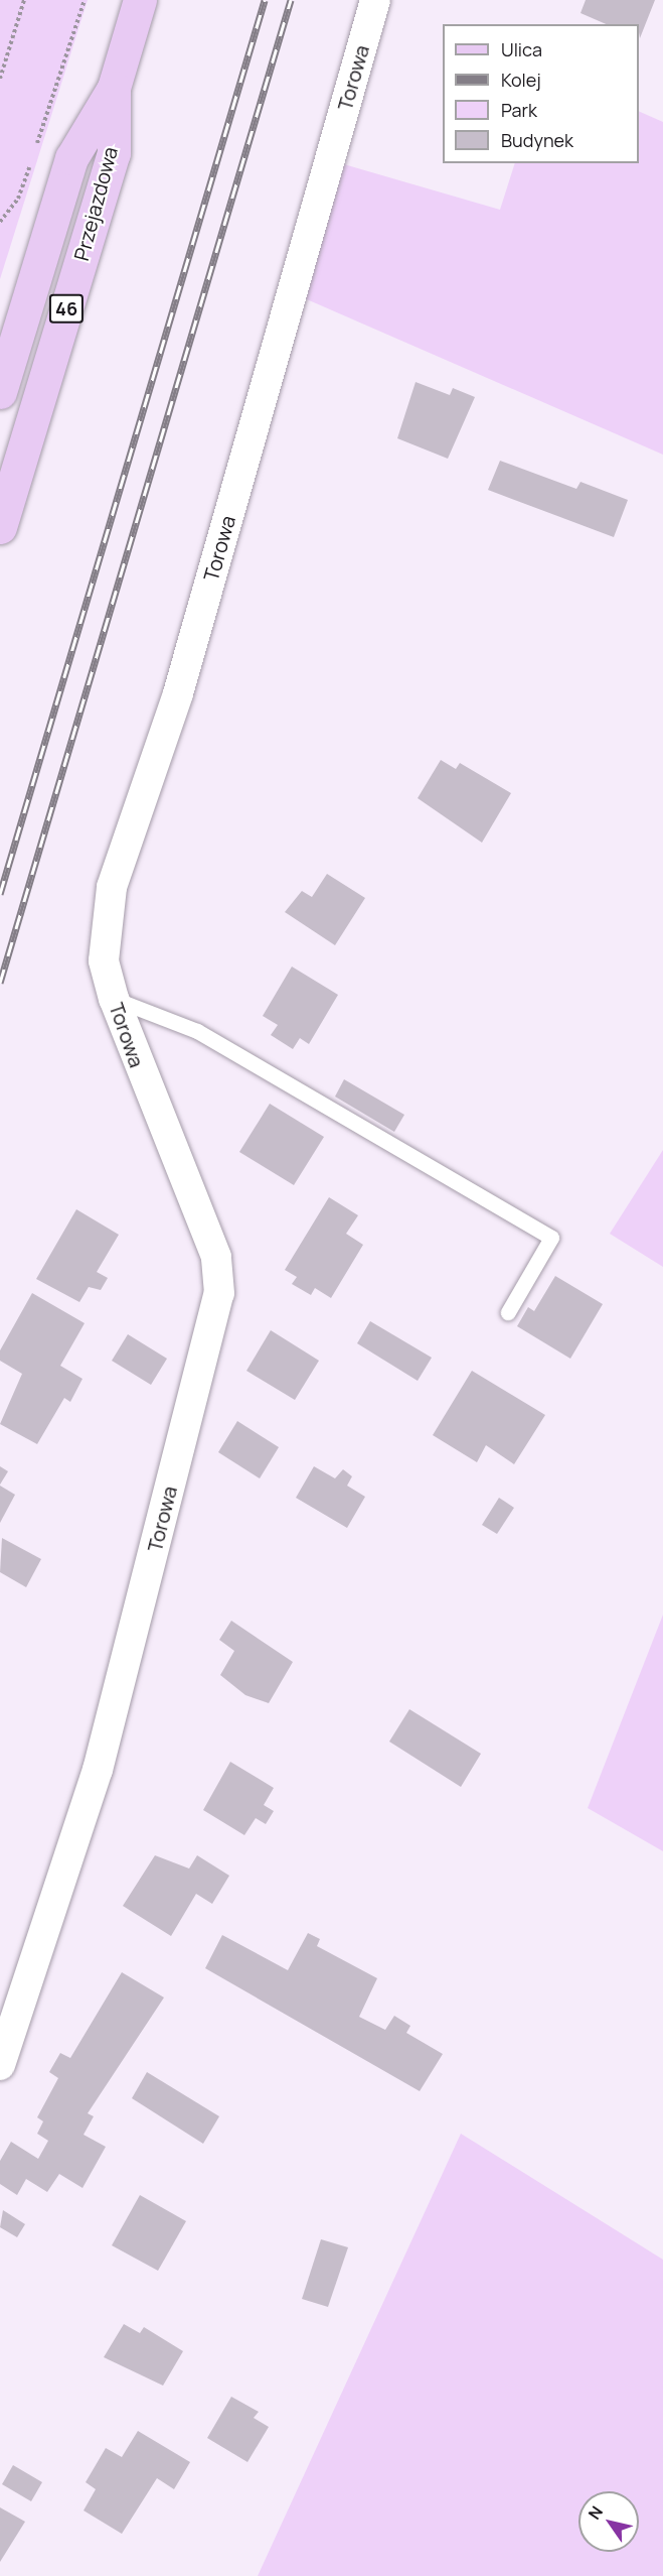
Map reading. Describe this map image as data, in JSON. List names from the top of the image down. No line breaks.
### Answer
{"streets":{"main road":["Przejazdowa","46"],"street":["Torowa"]},"legend":["Ulica","Kolej","Park","Budynek"],"north":"top left"}
